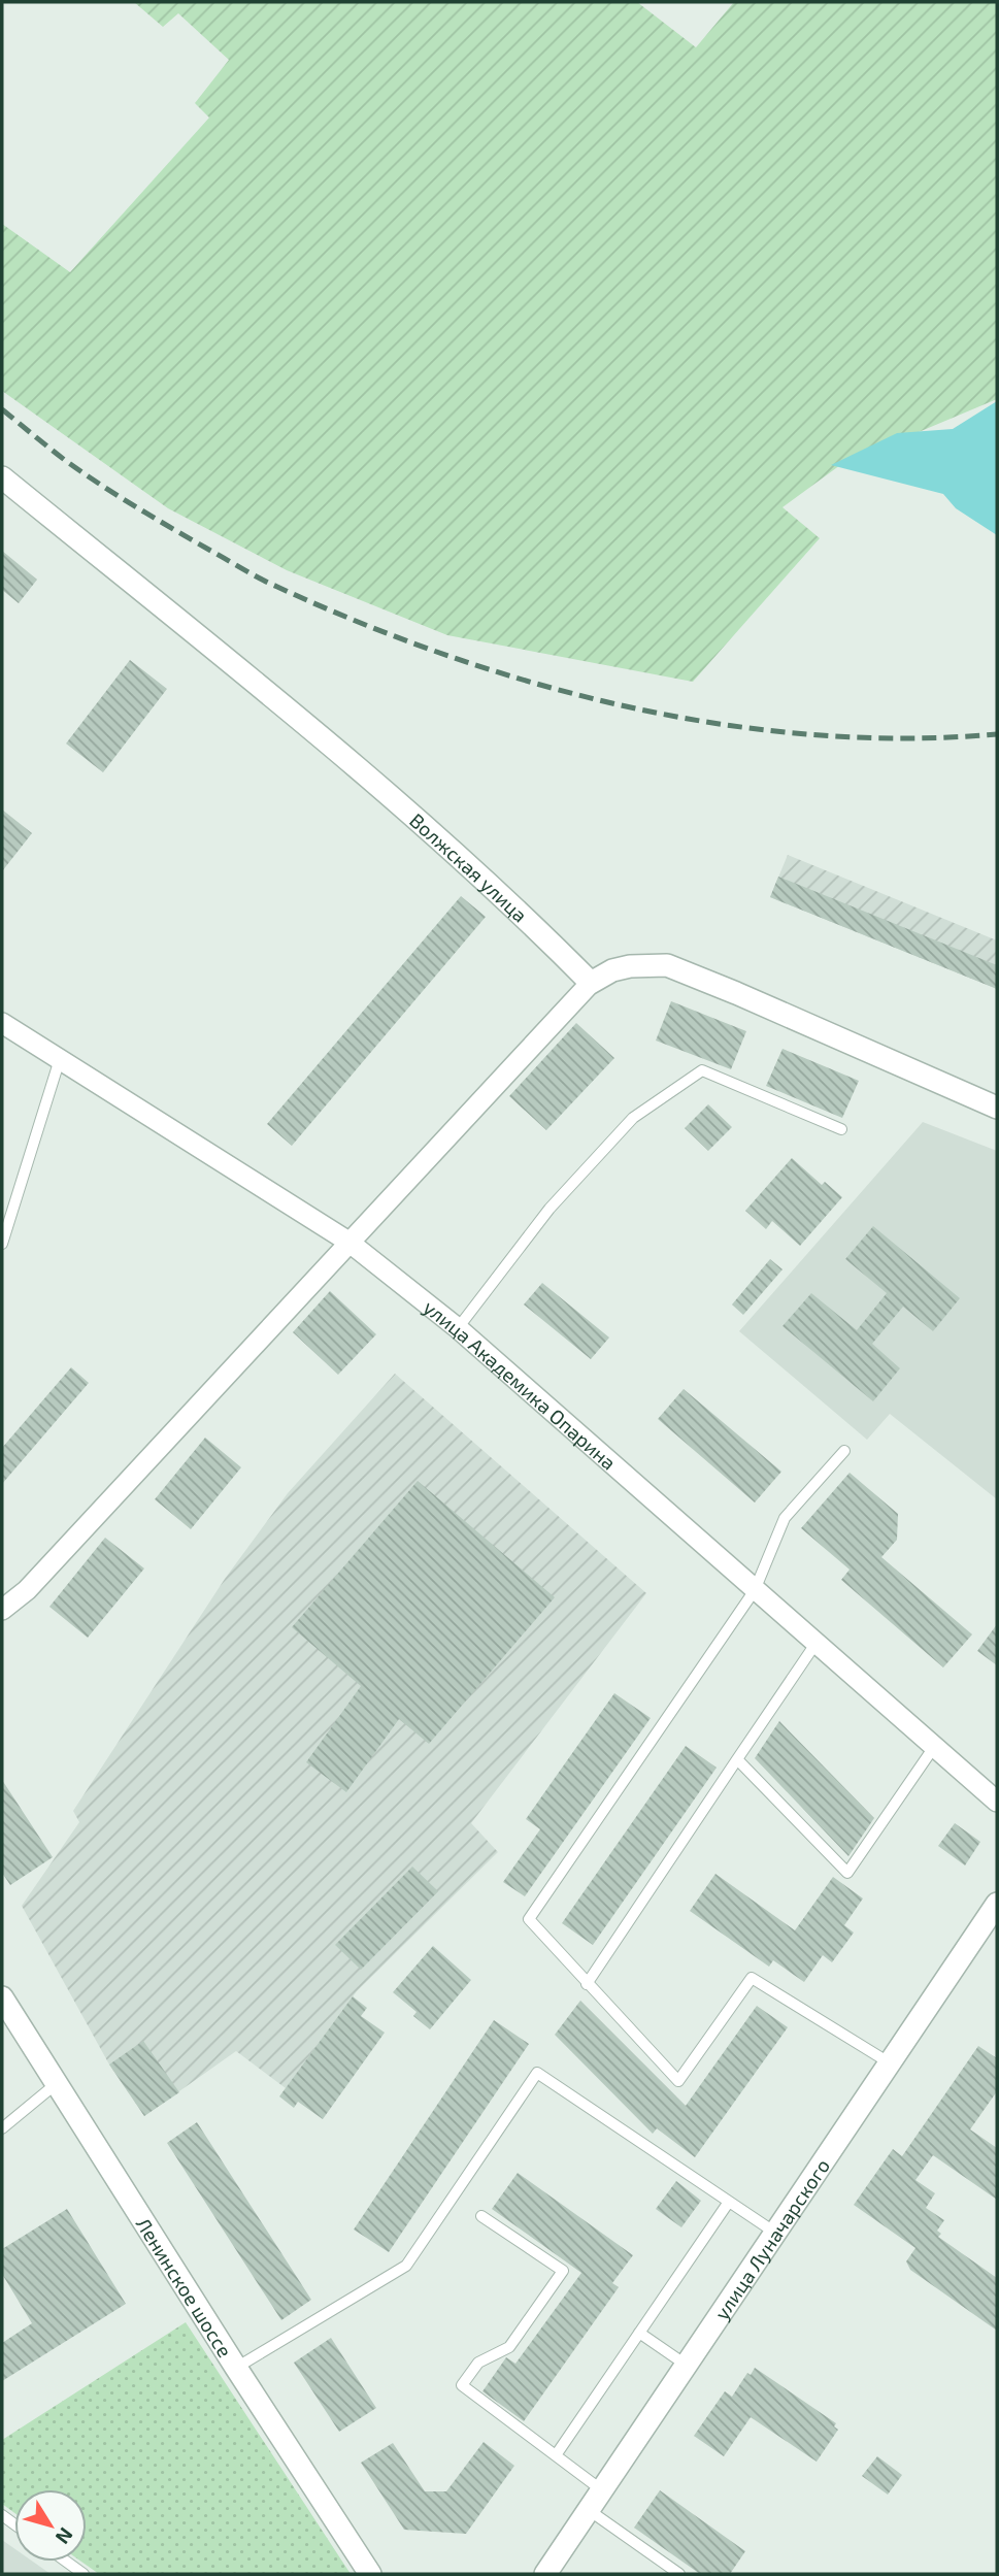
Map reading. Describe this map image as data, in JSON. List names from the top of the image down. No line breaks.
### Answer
{"streets":{"street":["Волжская улица","улица Академика Опарина","улица Луначарского","Ленинское шоссе"]},"north":"bottom right"}
